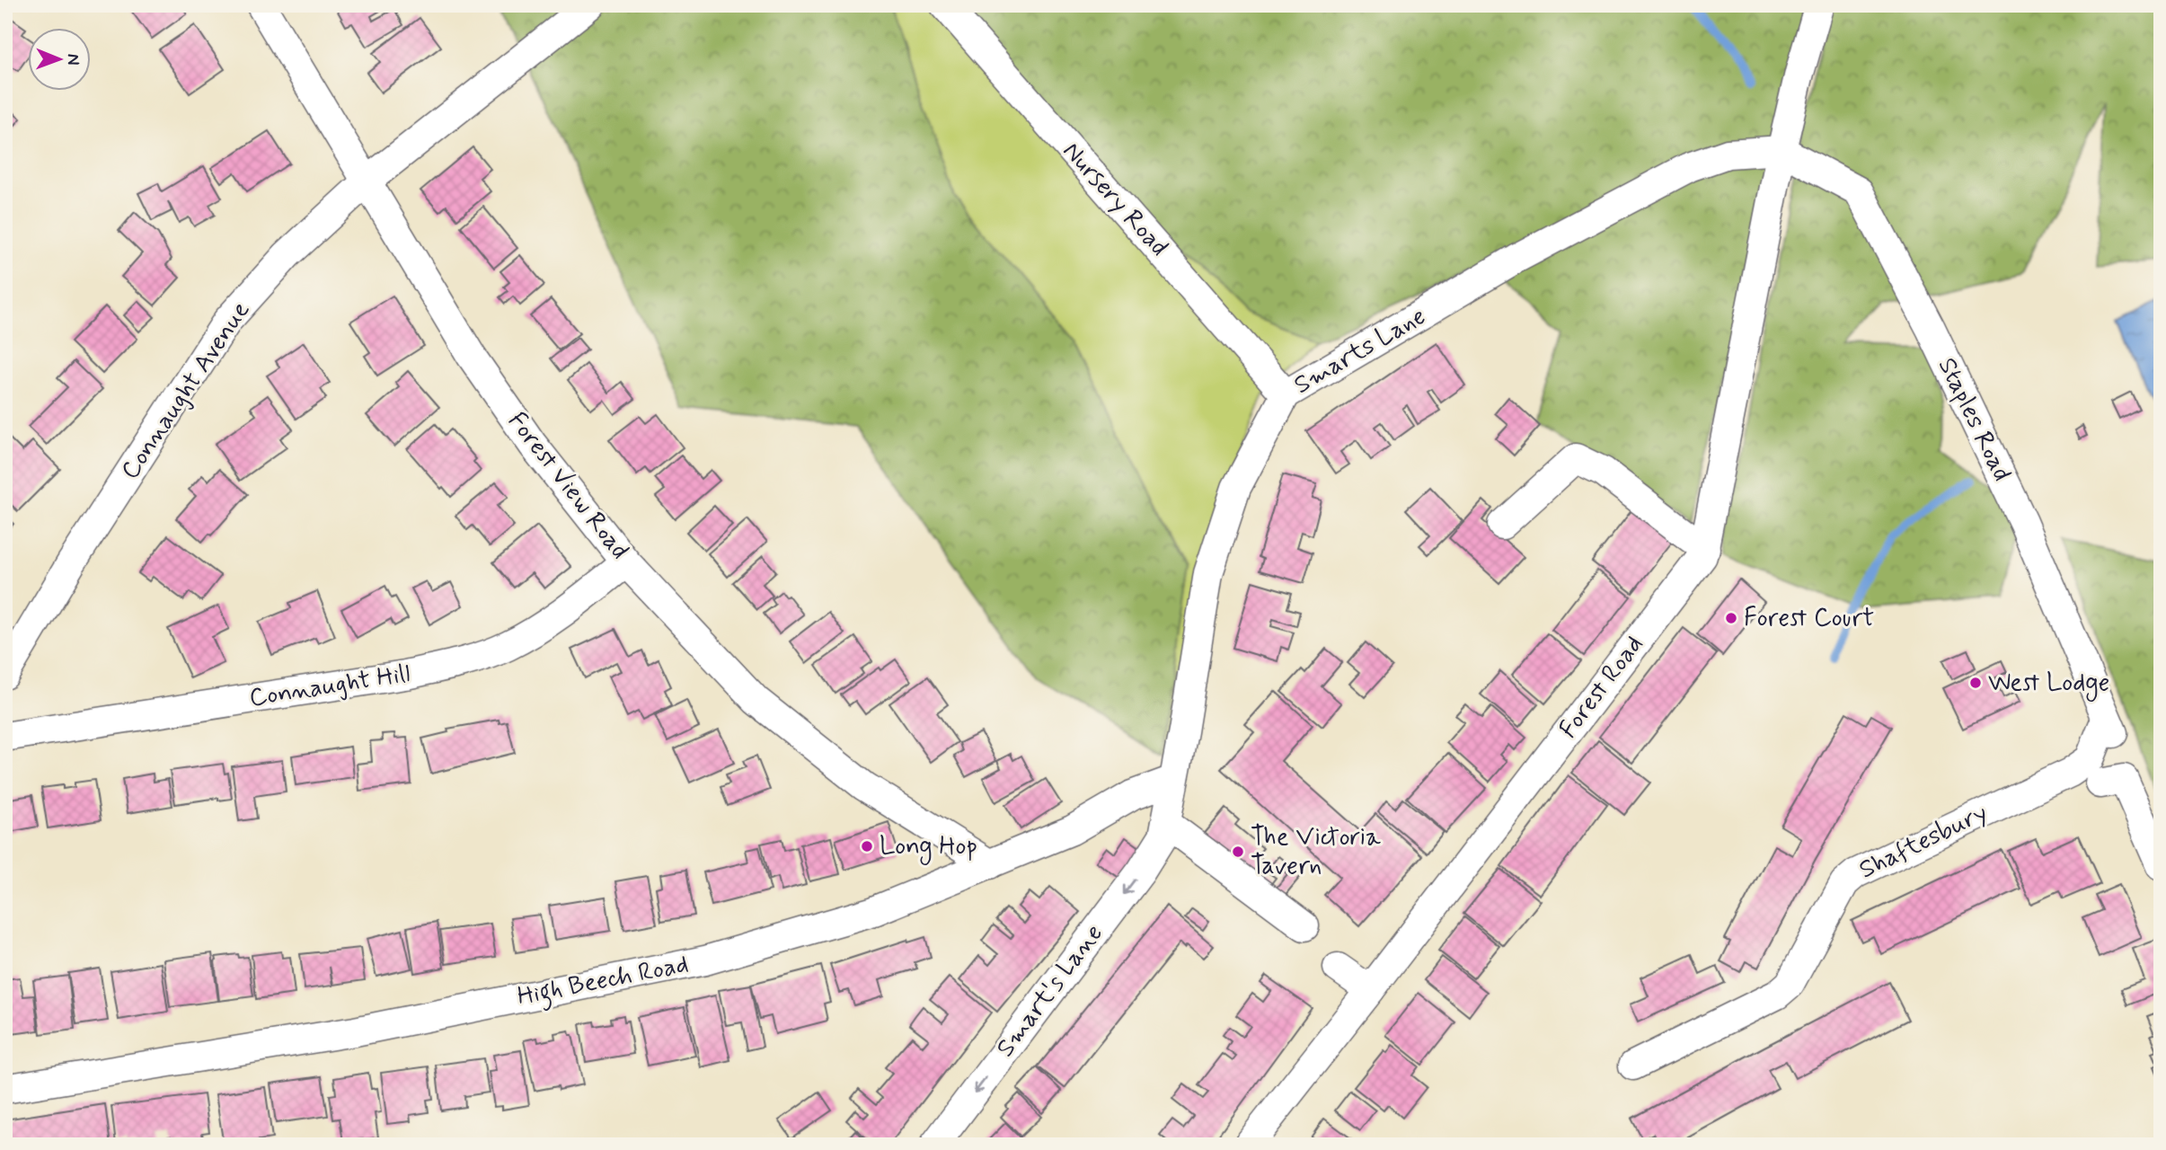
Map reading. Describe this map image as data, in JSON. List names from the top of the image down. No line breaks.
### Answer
{"streets":{"street":["Nursery Road","Smarts Lane","Connaught Avenue","Staples Road","Forest View Road","Connaught Hill","Forest Road","Shaftesbury","High Beech Road","Smart's Lane"]},"crossings":[["Nursery Road","Smarts Lane"],["Smarts Lane","Staples Road"],["Smarts Lane","Forest Road"],["Smarts Lane","High Beech Road"],["Smarts Lane","Smart's Lane"],["Connaught Avenue","Forest View Road"],["Staples Road","Forest Road"],["Staples Road","Shaftesbury"],["Forest View Road","Connaught Hill"],["Forest View Road","High Beech Road"]],"one_way":["Smart's Lane"],"places":["Forest Court","West Lodge","Long Hop","The Victoria Tavern"],"north":"right"}
